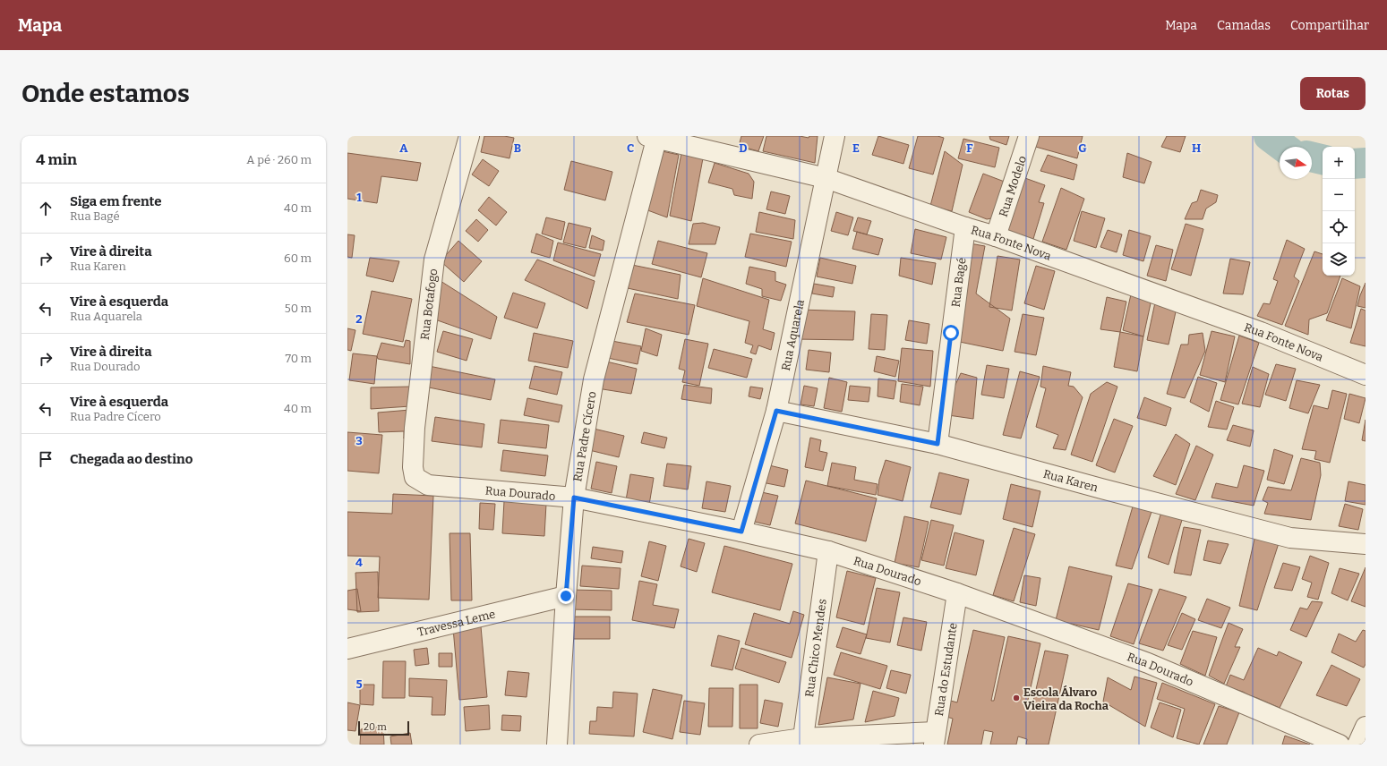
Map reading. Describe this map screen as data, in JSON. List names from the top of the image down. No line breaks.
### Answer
{"streets":{"street":["Rua Modelo","Rua Fonte Nova","Rua Bagé","Rua Botafogo","Rua Aquarela","Rua Padre Cícero","Rua Karen","Rua Dourado","Travessa Leme","Rua Chico Mendes","Rua do Estudante"]},"crossings":[["Rua Modelo","Rua Fonte Nova"],["Rua Fonte Nova","Rua Bagé"],["Rua Fonte Nova","Rua Aquarela"],["Rua Fonte Nova","Rua Padre Cícero"],["Rua Bagé","Rua Karen"],["Rua Botafogo","Rua Dourado"],["Rua Aquarela","Rua Karen"],["Rua Aquarela","Rua Dourado"],["Rua Padre Cícero","Rua Dourado"],["Rua Padre Cícero","Travessa Leme"],["Rua Dourado","Rua Chico Mendes"],["Rua Dourado","Rua do Estudante"]],"places":["Escola Álvaro Vieira da Rocha"],"scale_bar":"20 m","north":"right","page":{"header":"Mapa","nav":["Mapa","Camadas","Compartilhar"],"buttons":"Rotas","title":"Onde estamos","heading":["4 min","A pé · 260 m"],"map_buttons":["+","−"],"list":[["Siga em frente","Rua Bagé","40 m"],["Vire à direita","Rua Karen","60 m"],["Vire à esquerda","Rua Aquarela","50 m"],["Vire à direita","Rua Dourado","70 m"],["Vire à esquerda","Rua Padre Cícero","40 m"],"Chegada ao destino"],"scale":"20 m"},"grid":{"columns":["A","B","C","D","E","F","G","H"],"rows":["1","2","3","4","5"]}}
